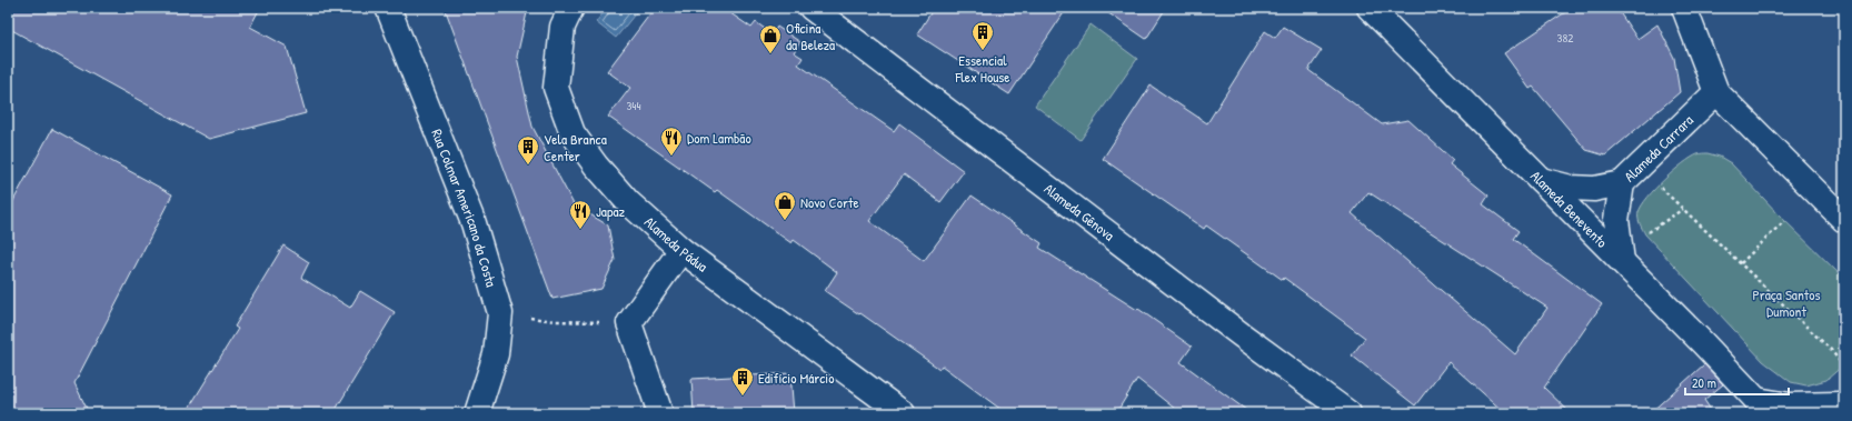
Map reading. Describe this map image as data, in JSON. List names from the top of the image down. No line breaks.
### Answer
{"streets":{"street":["Alameda Carrara","Rua Colmar Americano da Costa","Alameda Benevento","Alameda Gênova","Alameda Pádua"]},"crossings":[["Alameda Carrara","Alameda Benevento"]],"parks":["Praça Santos Dumont"],"places":{"building":["Essencial Flex House","Vela Branca Center","Edifício Márcio"],"shop":["Oficina da Beleza","Novo Corte"],"restaurant":["Dom Lambão","Japaz"]},"house_numbers":["382","344"],"scale_bar":"20 m"}
